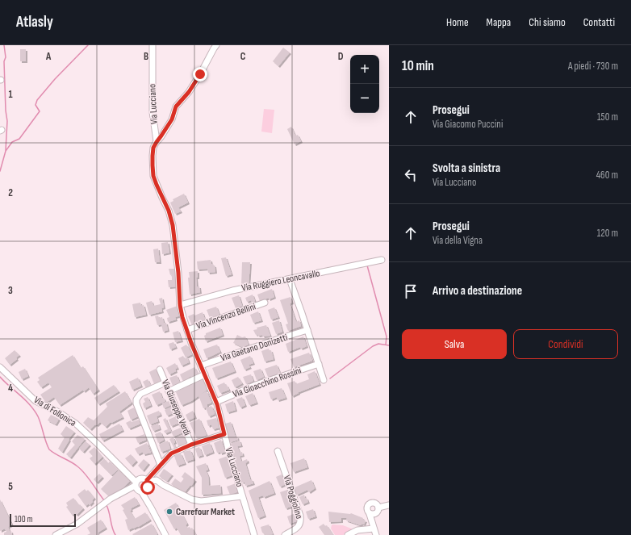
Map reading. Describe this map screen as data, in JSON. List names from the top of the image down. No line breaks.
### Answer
{"streets":{"street":["Via Lucciano","Via Ruggiero Leoncavallo","Via Vincenzo Bellini","Via Gaetano Donizetti","Via Gioacchino Rossini","Via Giuseppe Verdi","Via di Follonica","Via Poggiolino"]},"crossings":[["Via Lucciano","Via Ruggiero Leoncavallo"],["Via Lucciano","Via Vincenzo Bellini"],["Via Lucciano","Via Gaetano Donizetti"],["Via Lucciano","Via Gioacchino Rossini"]],"places":["Carrefour Market"],"scale_bar":"100 m","page":{"header":"Atlasly","nav":["Home","Mappa","Chi siamo","Contatti"],"heading":["10 min","A piedi · 730 m"],"map_buttons":["+","−"],"list":[["Prosegui","Via Giacomo Puccini","150 m"],["Svolta a sinistra","Via Lucciano","460 m"],["Prosegui","Via della Vigna","120 m"],"Arrivo a destinazione"],"buttons":["Salva","Condividi"],"scale":"100 m"},"grid":{"columns":["A","B","C","D"],"rows":["1","2","3","4","5"]}}
